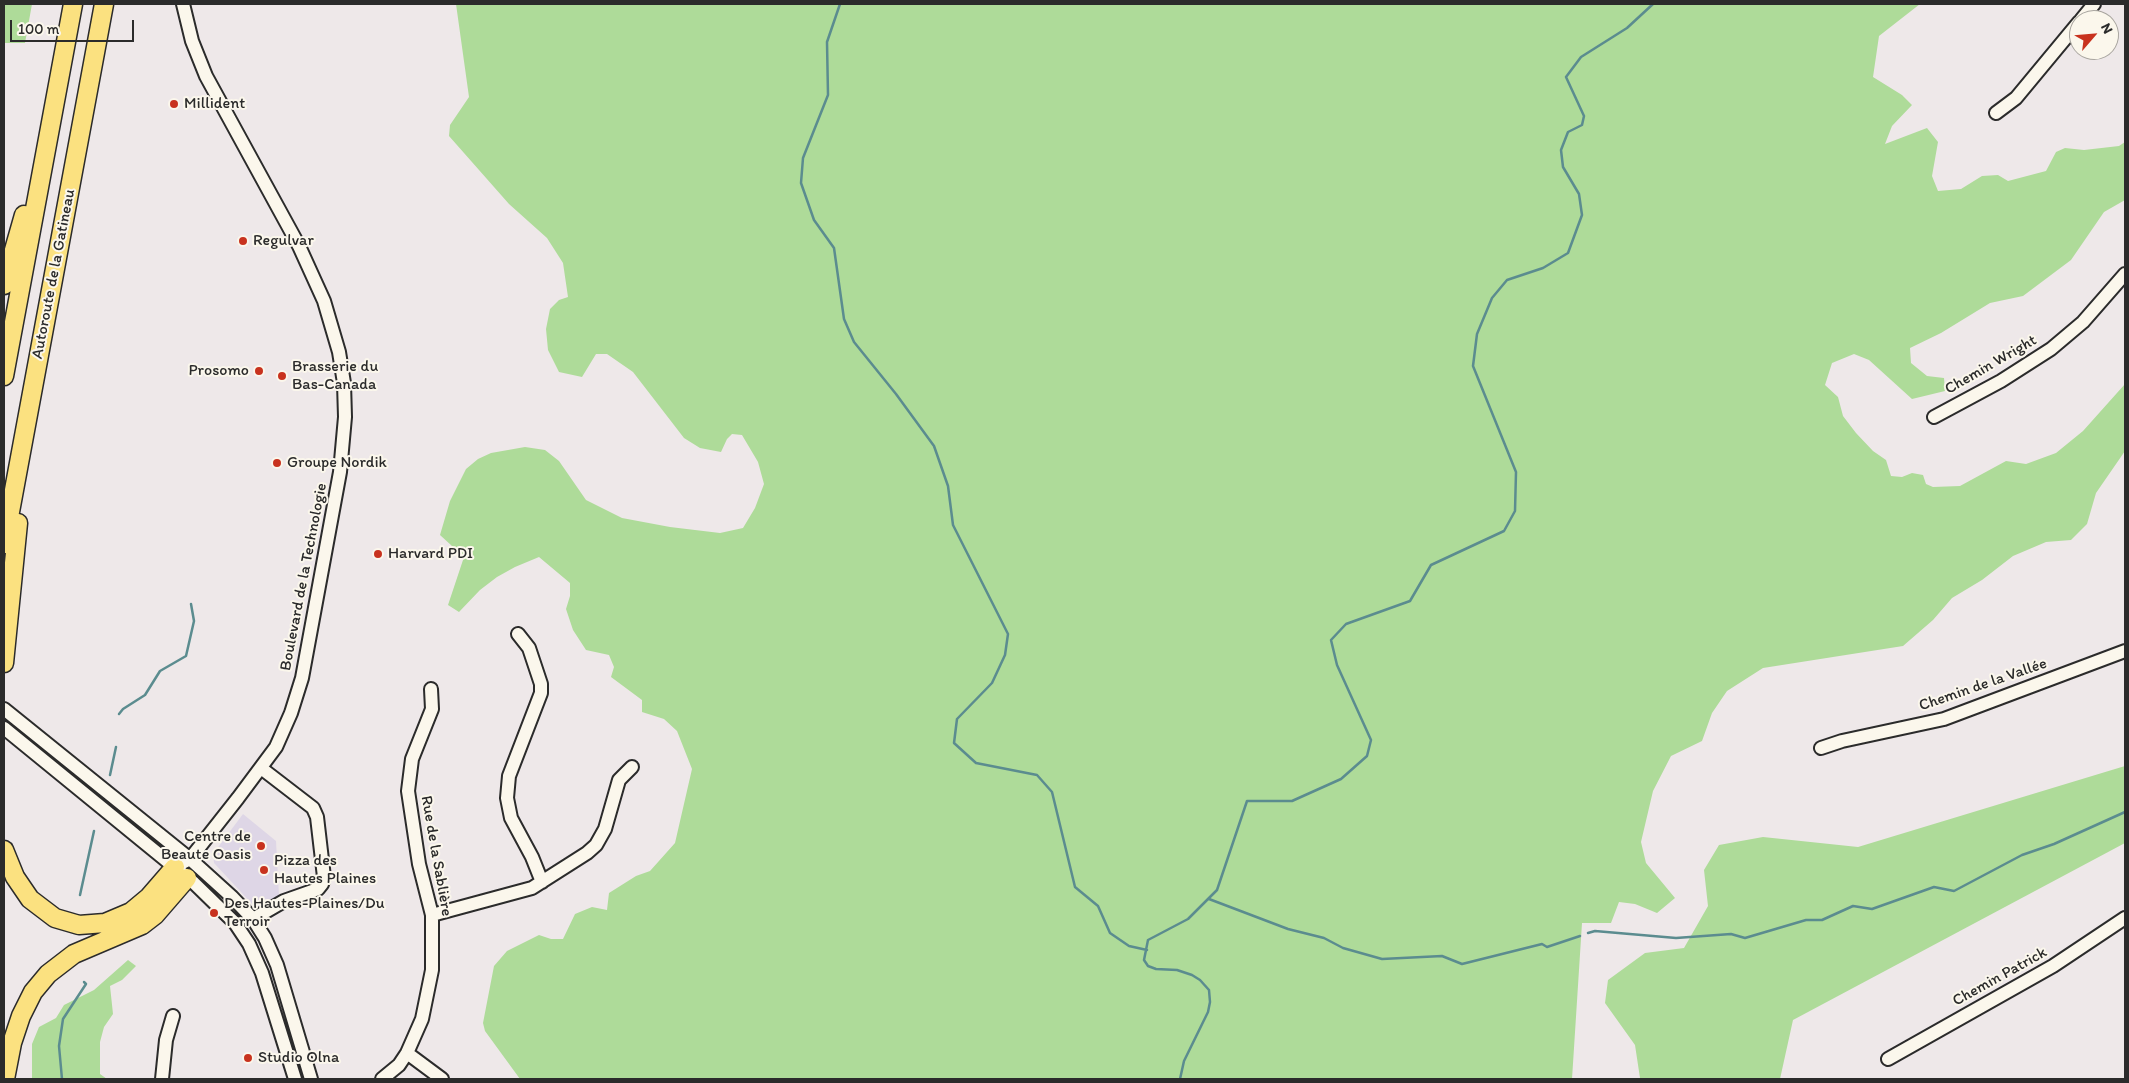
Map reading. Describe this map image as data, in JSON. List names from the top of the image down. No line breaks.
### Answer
{"streets":{"highway":["Autoroute de la Gatineau"],"street":["Chemin Wright","Boulevard de la Technologie","Chemin de la Vallée","Rue de la Sablière","Chemin Patrick"]},"places":["Millident","Regulvar","Prosomo","Brasserie du Bas-Canada","Groupe Nordik","Harvard PDI","Centre de Beaute Oasis","Pizza des Hautes Plaines","Des Hautes-Plaines/Du Terroir","Studio Olna"],"scale_bar":"100 m","north":"top right"}
